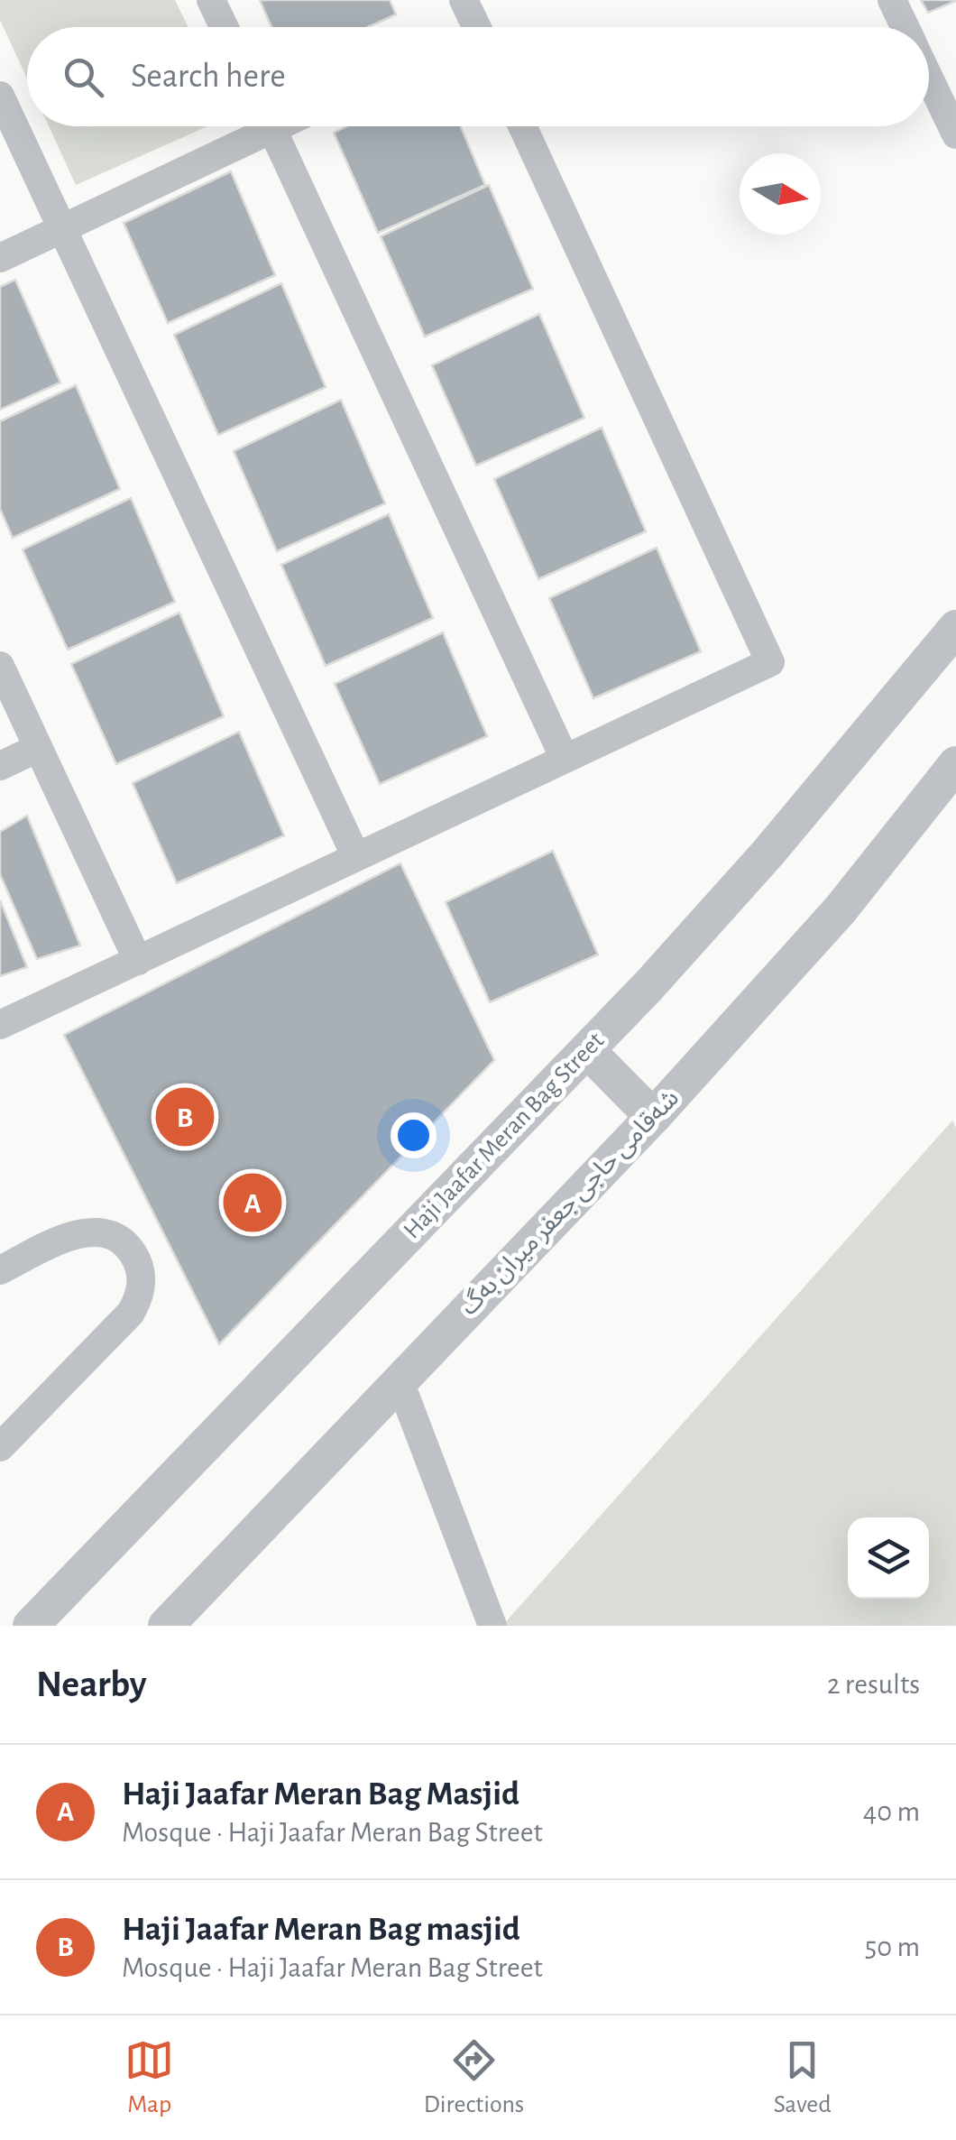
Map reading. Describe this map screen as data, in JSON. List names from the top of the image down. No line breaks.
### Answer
{"streets":{"street":["Haji Jaafar Meran Bag Street","شەقامی حاجی جعفر میران بەگ"]},"north":"right","page":{"search":"Search here","pins":["B","A"],"heading":["Nearby","2 results"],"list":[{"mark":"A","name":"Haji Jaafar Meran Bag Masjid","note":"Mosque · Haji Jaafar Meran Bag Street","value":"40 m"},{"mark":"B","name":"Haji Jaafar Meran Bag masjid","note":"Mosque · Haji Jaafar Meran Bag Street","value":"50 m"}],"nav":["Map","Directions","Saved"]}}
